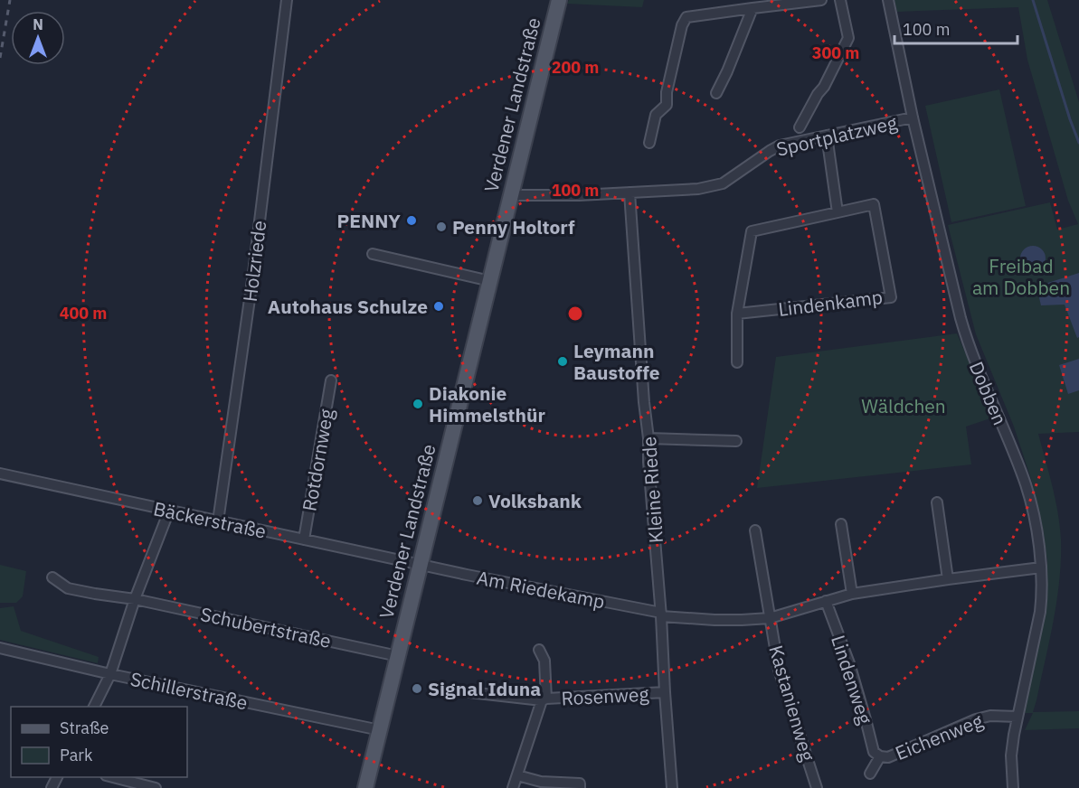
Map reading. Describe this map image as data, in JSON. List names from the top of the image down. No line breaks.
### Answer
{"streets":{"main road":["Verdener Landstraße"],"street":["Sportplatzweg","Holzriede","Lindenkamp","Dobben","Rotdornweg","Kleine Riede","Bäckerstraße","Am Riedekamp","Schubertstraße","Lindenweg","Schillerstraße","Rosenweg","Kastanienweg","Eichenweg"]},"crossings":[["Verdener Landstraße","Sportplatzweg"],["Verdener Landstraße","Bäckerstraße"],["Verdener Landstraße","Am Riedekamp"],["Verdener Landstraße","Schubertstraße"],["Verdener Landstraße","Schillerstraße"],["Sportplatzweg","Dobben"],["Sportplatzweg","Kleine Riede"],["Holzriede","Bäckerstraße"],["Dobben","Am Riedekamp"],["Dobben","Eichenweg"],["Rotdornweg","Bäckerstraße"],["Kleine Riede","Am Riedekamp"],["Kleine Riede","Rosenweg"],["Bäckerstraße","Am Riedekamp"],["Am Riedekamp","Lindenweg"],["Am Riedekamp","Kastanienweg"],["Lindenweg","Eichenweg"]],"parks":["Freibad am Dobben","Wäldchen"],"places":["PENNY","Penny Holtorf","Autohaus Schulze","Leymann Baustoffe","Diakonie Himmelsthür","Volksbank","Signal Iduna"],"legend":["Straße","Park"],"scale_bar":"100 m","north":"top","rings":["300 m","200 m","100 m","400 m"]}
